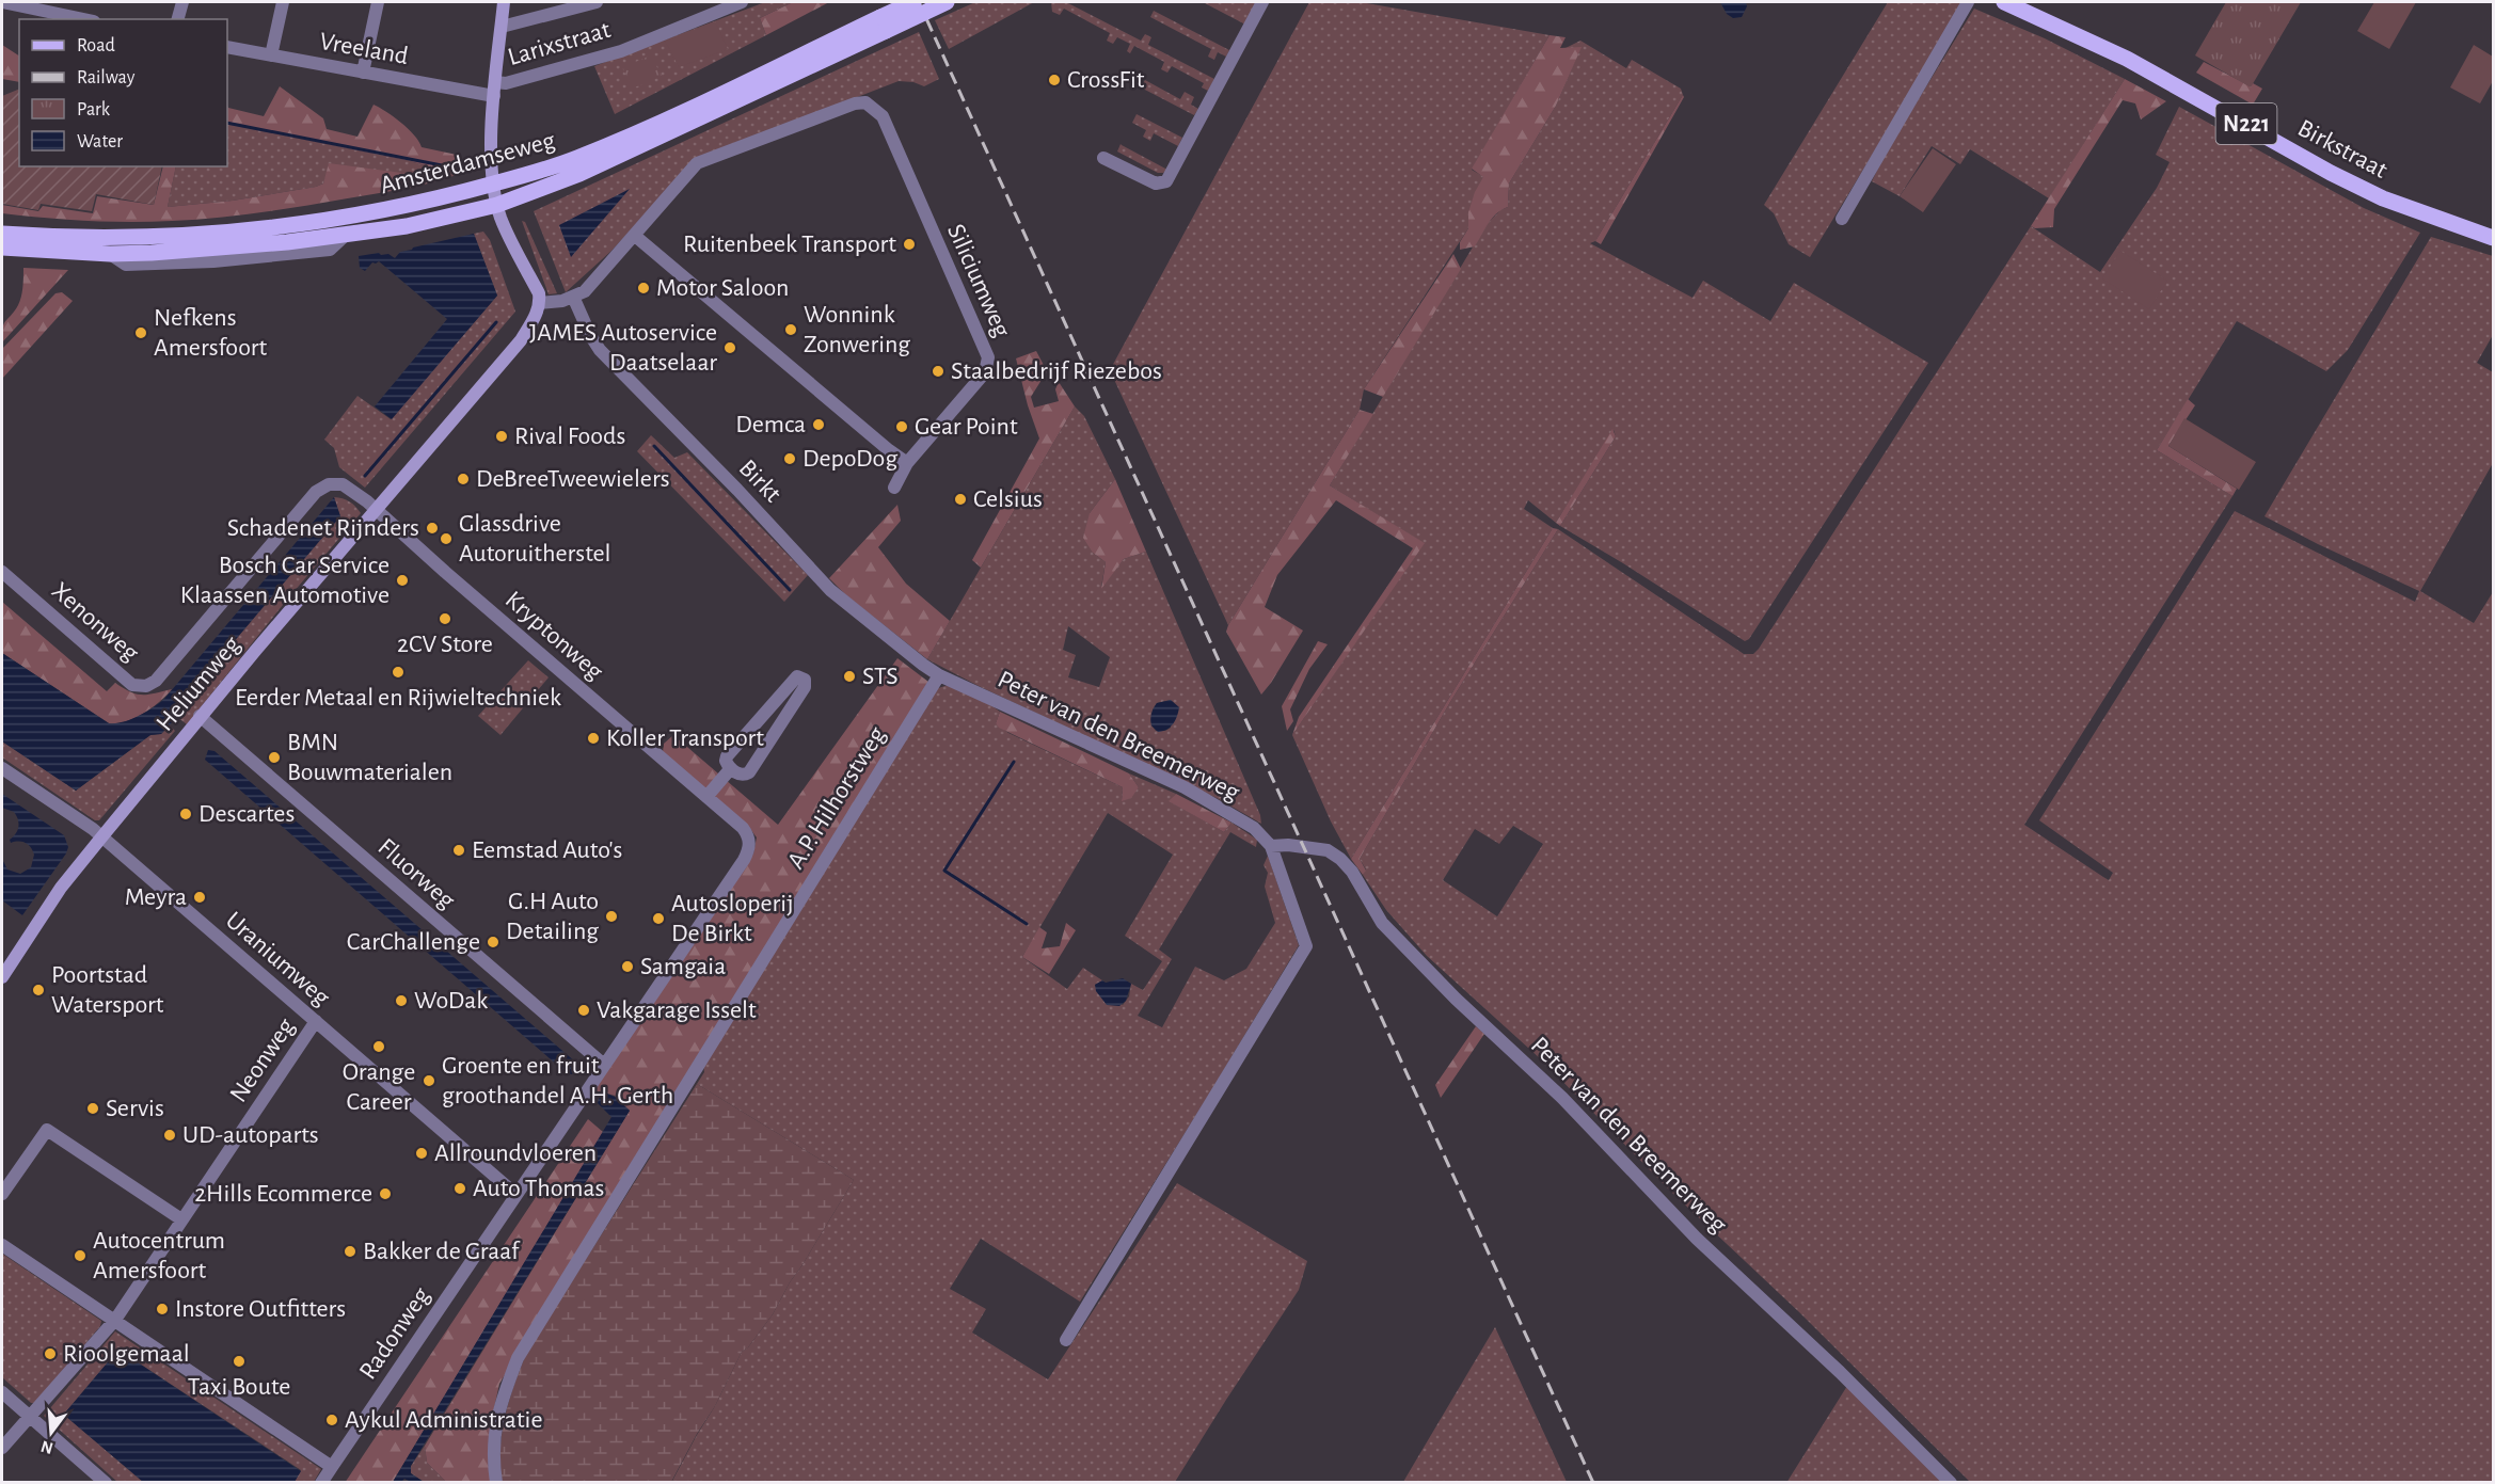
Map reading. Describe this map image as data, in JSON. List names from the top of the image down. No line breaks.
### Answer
{"streets":{"main road":["N221","Birkstraat","Amsterdamseweg"],"street":["Larixstraat","Vreeland","Siliciumweg","Birkt","Xenonweg","Kryptonweg","Heliumweg","Peter van den Breemerweg","A.P. Hilhorstweg","Fluorweg","Uraniumweg","Neonweg","Radonweg"]},"crossings":[["Siliciumweg","Birkt"],["Siliciumweg","Heliumweg"],["Birkt","Peter van den Breemerweg"],["Birkt","A.P. Hilhorstweg"],["Xenonweg","Kryptonweg"],["Xenonweg","Heliumweg"],["Kryptonweg","Heliumweg"],["Kryptonweg","Radonweg"],["Heliumweg","Fluorweg"],["Heliumweg","Uraniumweg"],["Peter van den Breemerweg","A.P. Hilhorstweg"],["Fluorweg","Radonweg"],["Uraniumweg","Neonweg"],["Uraniumweg","Radonweg"]],"places":["CrossFit","Ruitenbeek Transport","Motor Saloon","Wonnink Zonwering","Nefkens Amersfoort","JAMES Autoservice Daatselaar","Staalbedrijf Riezebos","Demca","Gear Point","Rival Foods","DepoDog","DeBreeTweewielers","Celsius","Schadenet Rijnders","Glassdrive Autoruitherstel","Bosch Car Service Klaassen Automotive","2CV Store","Eerder Metaal en Rijwieltechniek","STS","Koller Transport","BMN Bouwmaterialen","Descartes","Eemstad Auto's","Meyra","G.H Auto Detailing","Autosloperij De Birkt","CarChallenge","Samgaia","Poortstad Watersport","WoDak","Vakgarage Isselt","Orange Career","Groente en fruit groothandel A.H. Gerth","Servis","UD-autoparts","Allroundvloeren","Auto Thomas","2Hills Ecommerce","Bakker de Graaf","Autocentrum Amersfoort","Instore Outfitters","Rioolgemaal","Taxi Boute","Aykul Administratie"],"legend":["Road","Railway","Park","Water"],"north":"bottom"}
